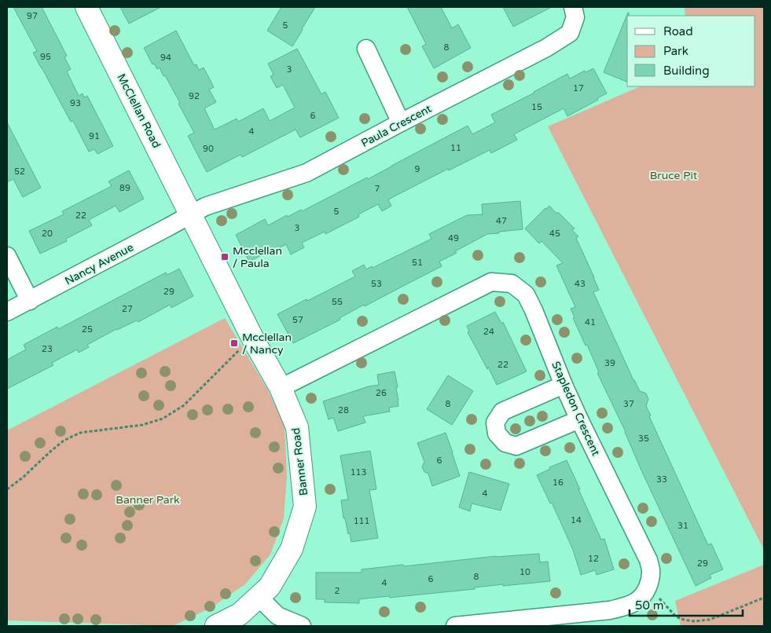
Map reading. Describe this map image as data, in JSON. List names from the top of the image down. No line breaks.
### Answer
{"streets":{"street":["McClellan Road","Paula Crescent","Nancy Avenue","Stapledon Crescent","Banner Road"]},"crossings":[["McClellan Road","Paula Crescent"],["McClellan Road","Nancy Avenue"],["McClellan Road","Banner Road"],["Paula Crescent","Nancy Avenue"],["Paula Crescent","Banner Road"],["Nancy Avenue","Banner Road"],["Stapledon Crescent","Banner Road"]],"parks":["Bruce Pit","Banner Park"],"places":{"transit":["Mcclellan / Paula","Mcclellan / Nancy"]},"house_numbers":["97","5","8","95","94","3","17","92","93","15","6","4","91","11","90","9","52","89","7","5","22","47","3","20","45","49","51","53","43","29","55","27","57","41","25","24","23","39","22","26","8","37","28","35","6","113","33","16","4","14","111","31","12","29","10","8","6","4","2"],"legend":["Road","Park","Building"],"scale_bar":"50 m"}
